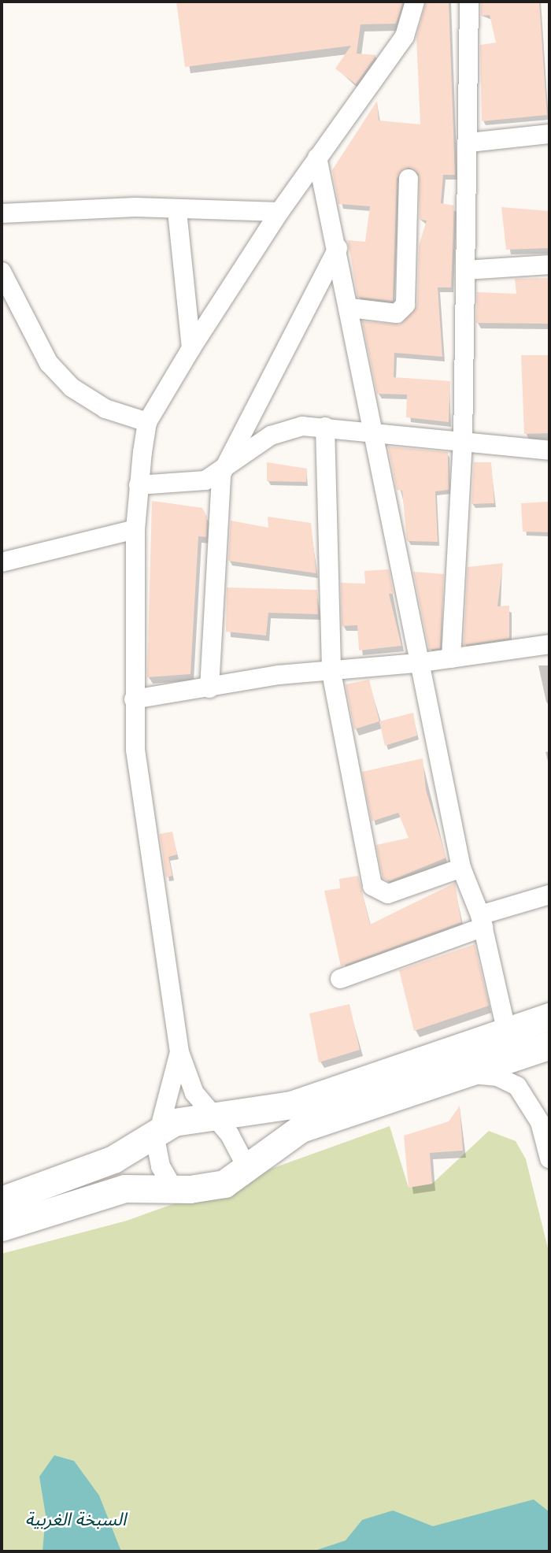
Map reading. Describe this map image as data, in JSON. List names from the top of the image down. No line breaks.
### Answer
{"water":["السبخة الغربية"]}
